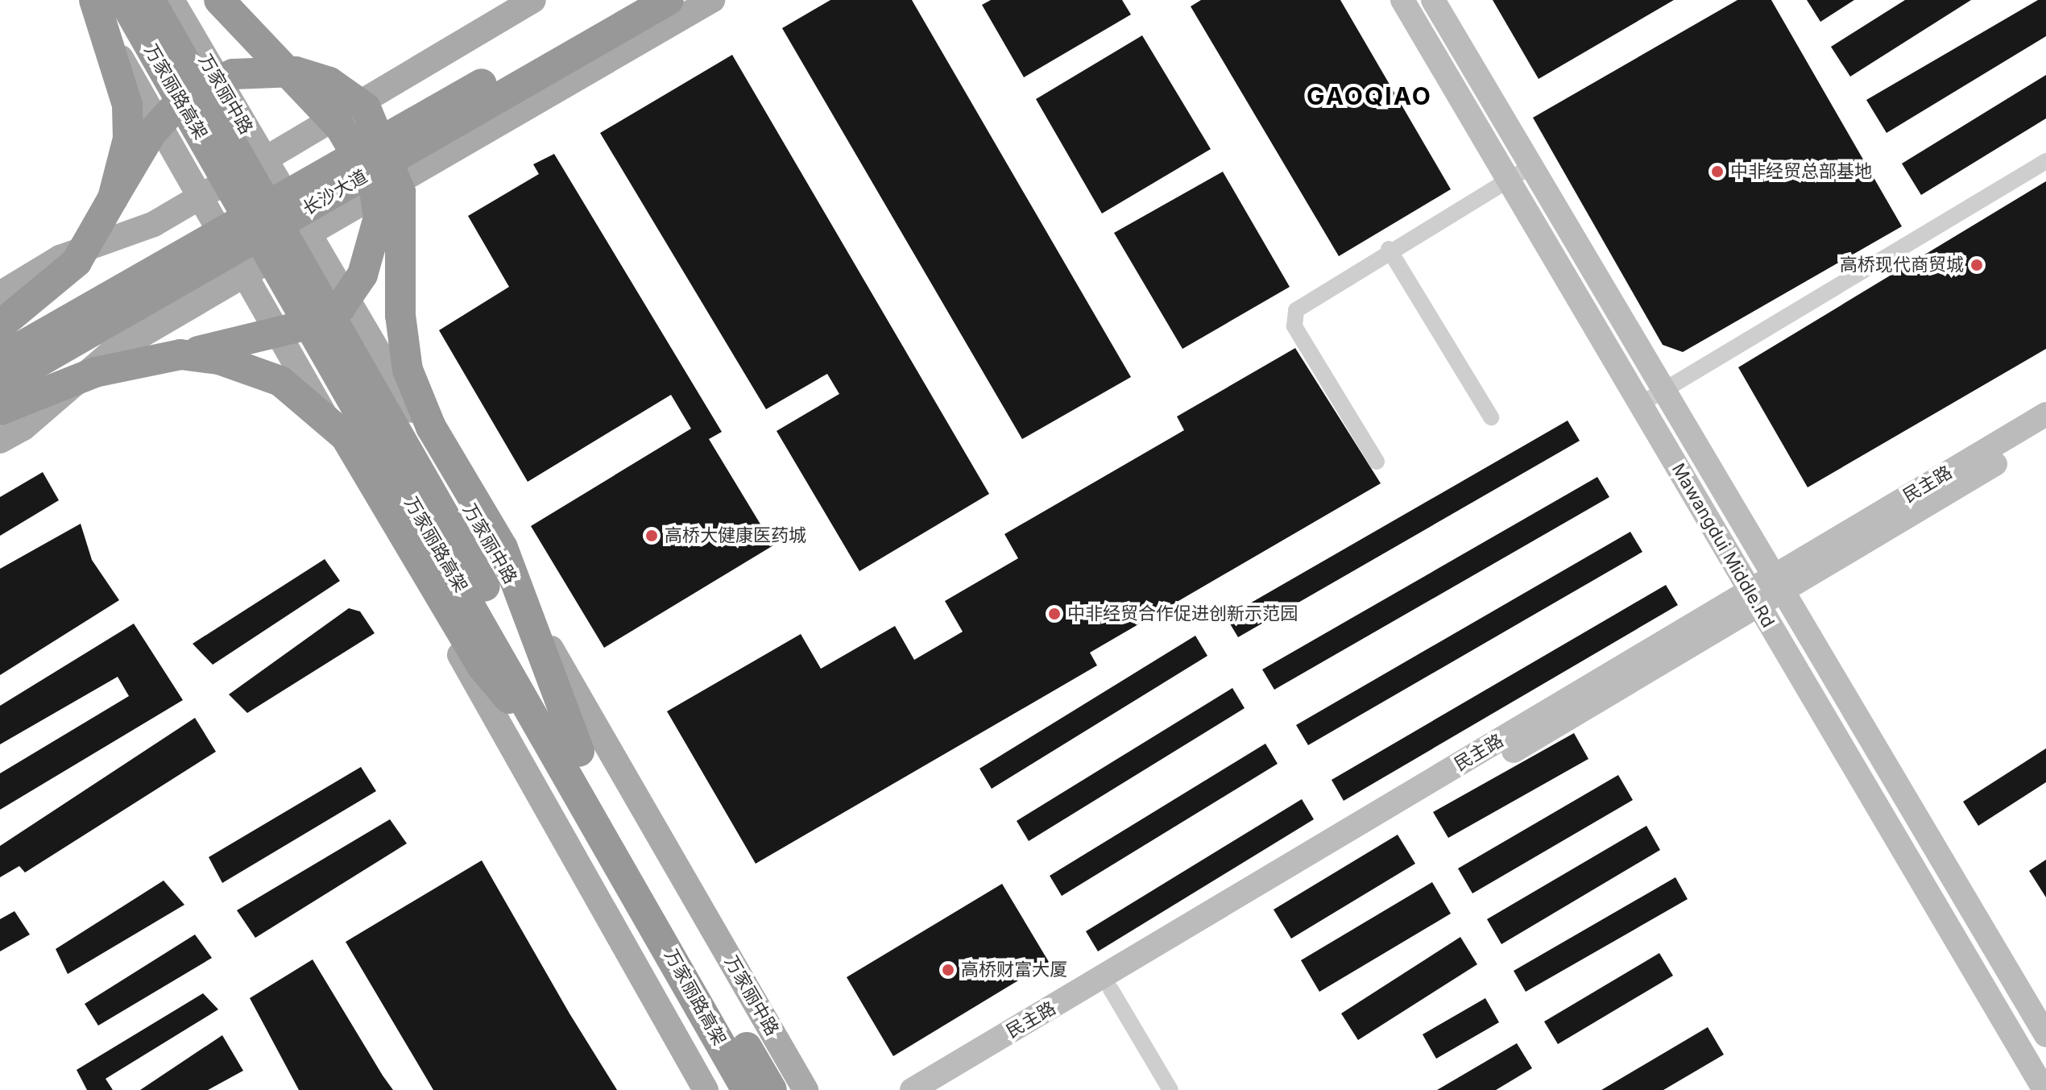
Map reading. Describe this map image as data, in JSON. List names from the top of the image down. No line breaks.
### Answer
{"streets":{"highway":["万家丽路高架","长沙大道"],"main road":["万家丽中路"],"street":["民主路","Mawangdui Middle.Rd"]},"crossings":[["民主路","Mawangdui Middle.Rd"]],"districts":["GAOQIAO"],"places":["中非经贸总部基地","高桥现代商贸城","高桥大健康医药城","中非经贸合作促进创新示范园","高桥财富大厦"]}
